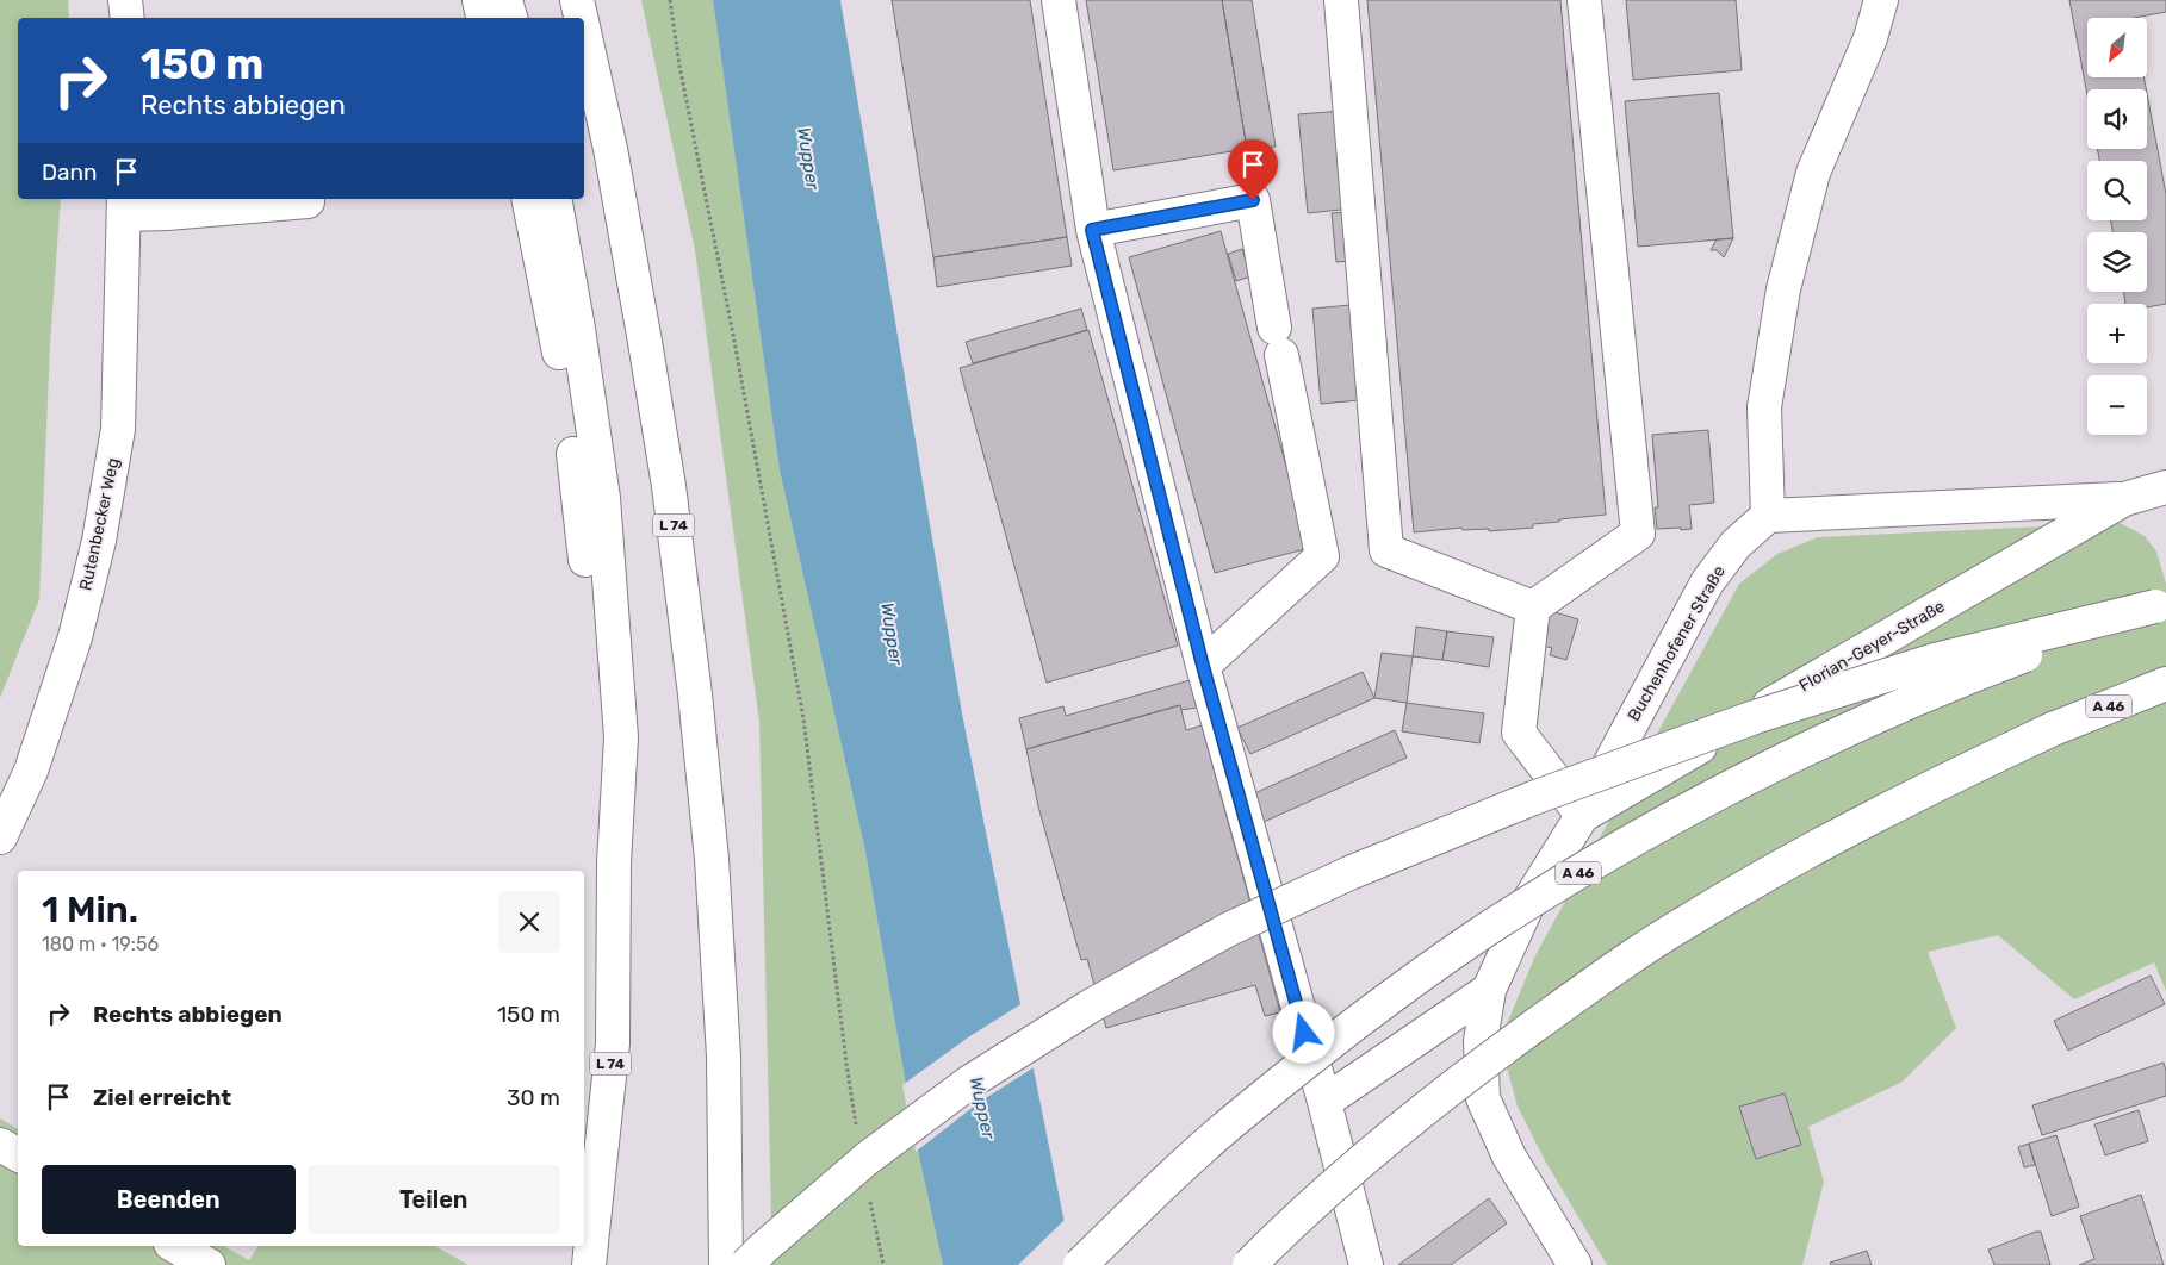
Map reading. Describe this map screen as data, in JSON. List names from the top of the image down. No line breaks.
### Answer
{"streets":{"main road":["Rutenbecker Weg","L 74","Buchenhofener Straße","Florian-Geyer-Straße","A 46"]},"crossings":[["Buchenhofener Straße","Florian-Geyer-Straße"]],"water":["Wupper"],"north":"bottom left","page":{"map_buttons":["+","−"],"turn":["150 m","Rechts abbiegen"],"then":"Dann","heading":["1 Min.","180 m · 19:56"],"list":[{"name":"Rechts abbiegen","value":"150 m"},{"name":"Ziel erreicht","value":"30 m"}],"buttons":["Beenden","Teilen"]}}
